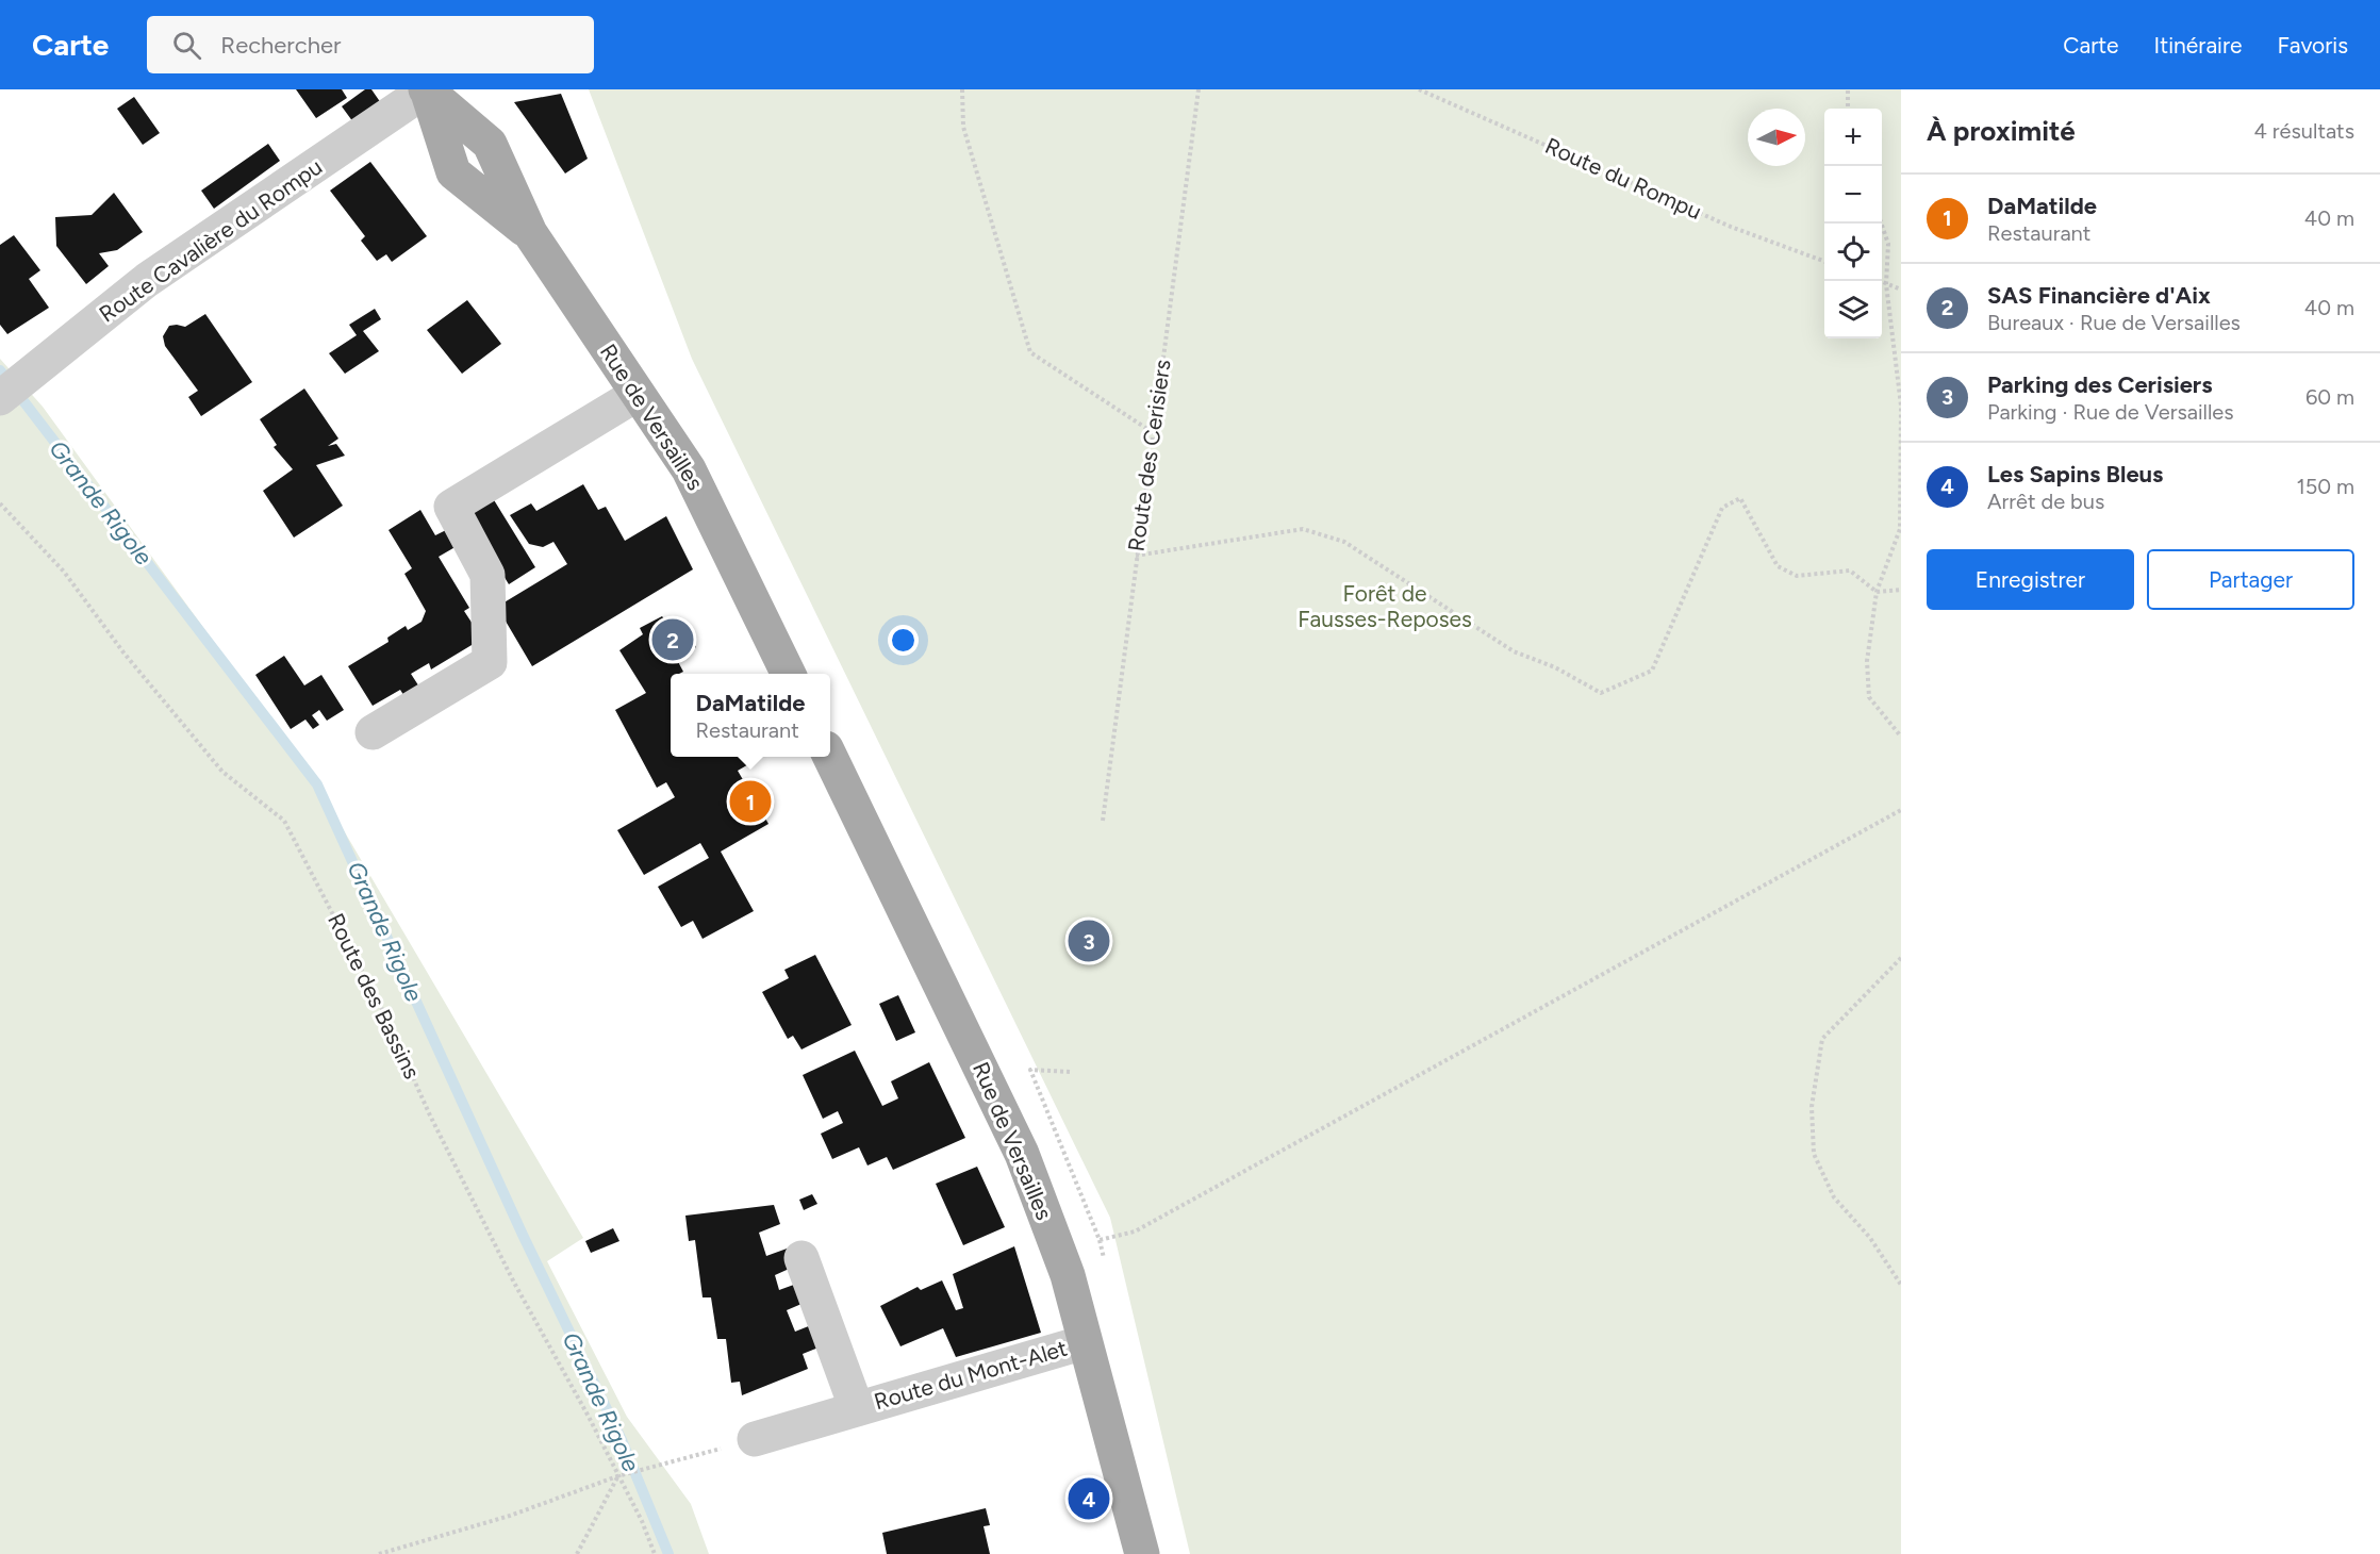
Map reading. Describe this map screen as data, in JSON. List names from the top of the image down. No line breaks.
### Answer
{"streets":{"main road":["Rue de Versailles"],"street":["Route Cavalière du Rompu","Route du Mont-Alet"],"path":["Route du Rompu","Route des Cerisiers","Route des Bassins"]},"crossings":[["Route Cavalière du Rompu","Rue de Versailles"],["Rue de Versailles","Route du Mont-Alet"]],"water":["Grande Rigole"],"parks":["Forêt de Fausses-Reposes"],"north":"right","page":{"header":"Carte","search":"Rechercher","nav":["Carte","Itinéraire","Favoris"],"heading":["À proximité","4 résultats"],"map_buttons":["+","−"],"list":[{"mark":"1","name":"DaMatilde","note":"Restaurant","value":"40 m"},{"mark":"2","name":"SAS Financière d'Aix","note":"Bureaux · Rue de Versailles","value":"40 m"},{"mark":"3","name":"Parking des Cerisiers","note":"Parking · Rue de Versailles","value":"60 m"},{"mark":"4","name":"Les Sapins Bleus","note":"Arrêt de bus","value":"150 m"}],"buttons":["Enregistrer","Partager"],"pins":["2","1","3","4"],"popup":["DaMatilde","Restaurant"]}}
